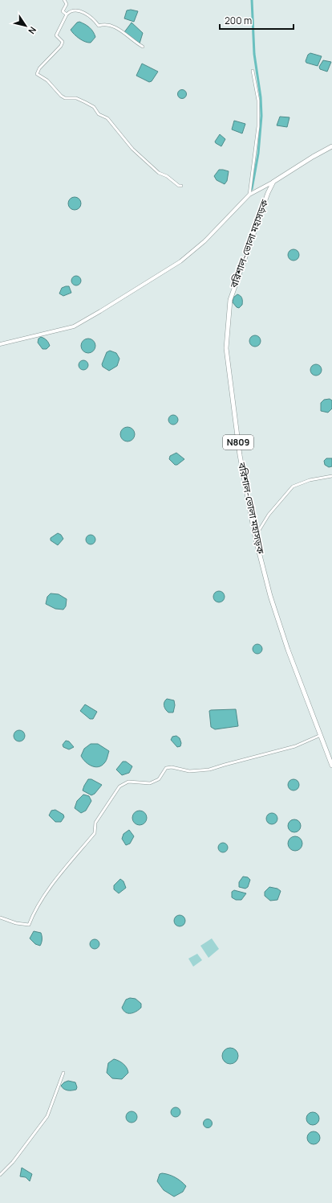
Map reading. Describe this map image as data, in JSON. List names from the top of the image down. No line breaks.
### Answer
{"streets":{"highway":["বরিশাল-ভোলা মহাসড়ক","N809"]},"scale_bar":"200 m","north":"bottom right"}
